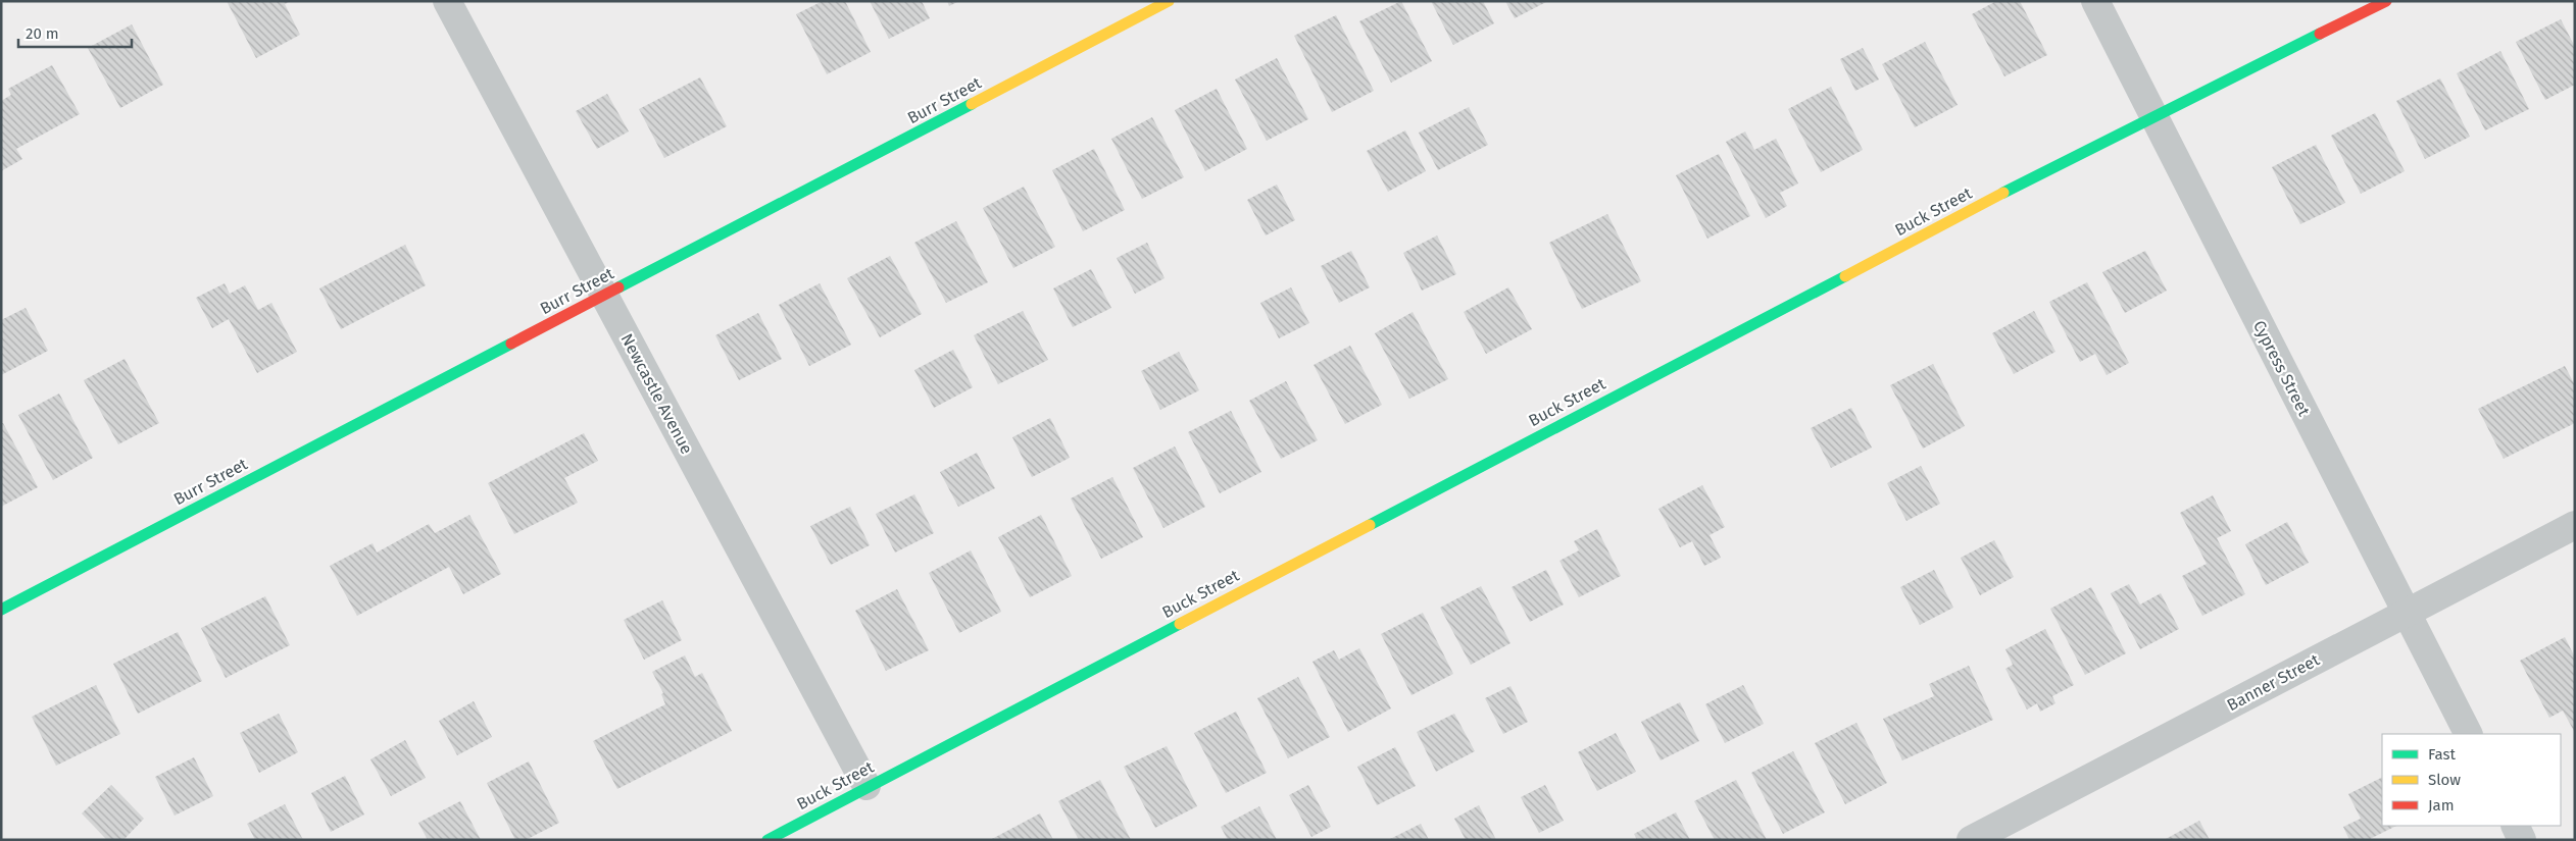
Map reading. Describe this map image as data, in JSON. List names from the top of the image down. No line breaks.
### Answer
{"streets":{"street":["Burr Street","Buck Street","Cypress Street","Newcastle Avenue","Banner Street"]},"crossings":[["Burr Street","Newcastle Avenue"],["Buck Street","Cypress Street"],["Buck Street","Newcastle Avenue"],["Cypress Street","Banner Street"]],"legend":["Fast","Slow","Jam"],"scale_bar":"20 m"}
